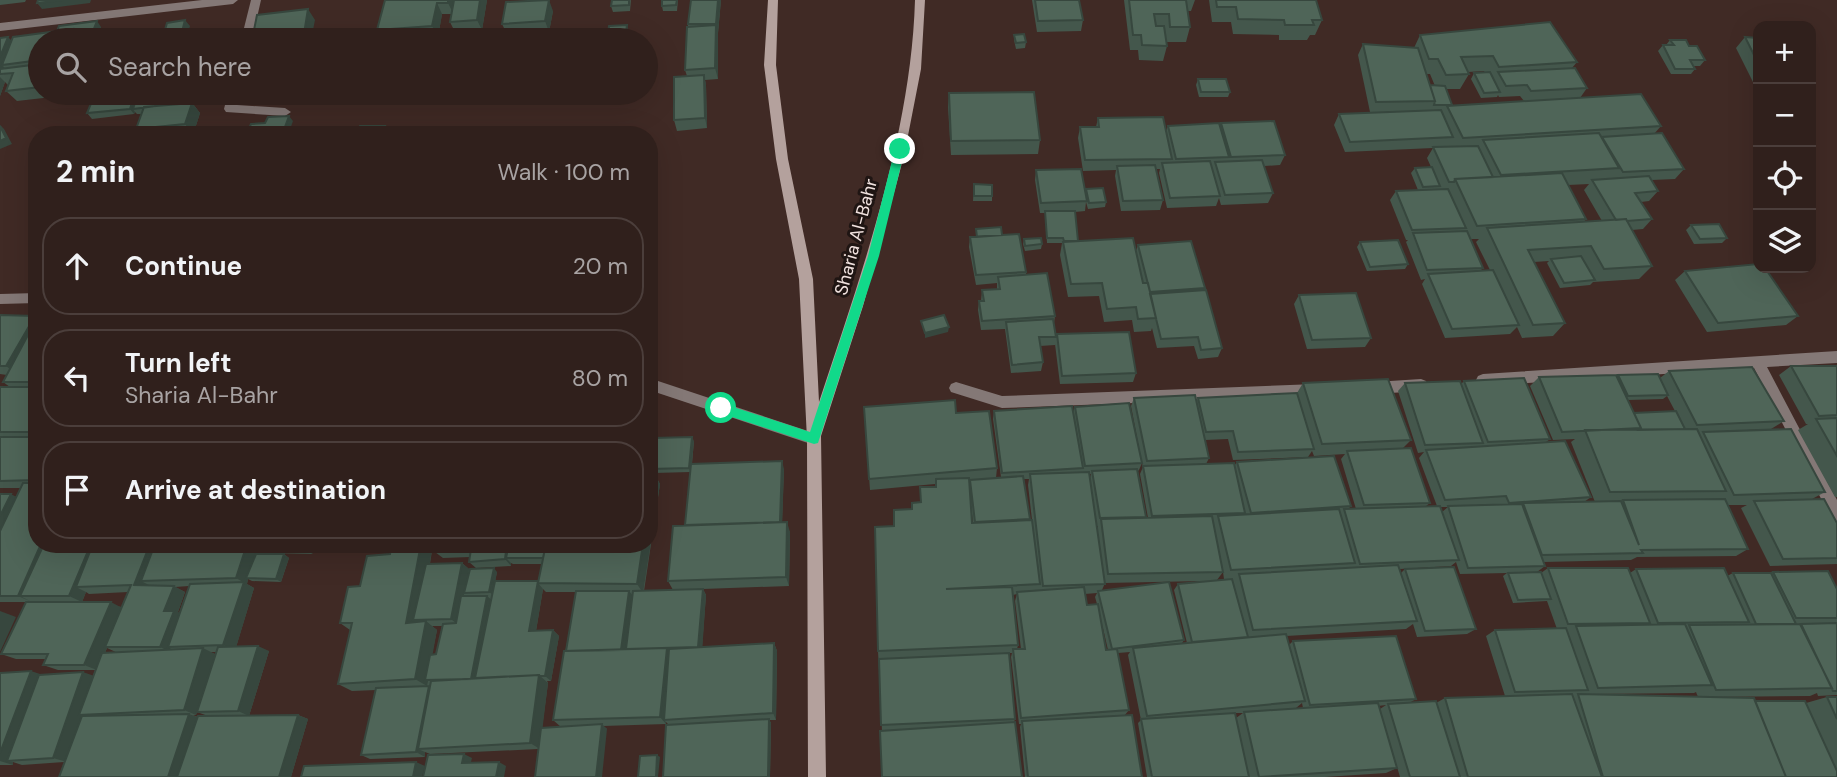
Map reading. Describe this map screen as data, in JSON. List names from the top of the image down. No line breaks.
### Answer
{"streets":{"main road":["Sharia Al-Bahr"]},"page":{"map_buttons":["+","−"],"search":"Search here","heading":["2 min","Walk · 100 m"],"list":[["Continue","20 m"],["Turn left","Sharia Al-Bahr","80 m"],"Arrive at destination"]}}
